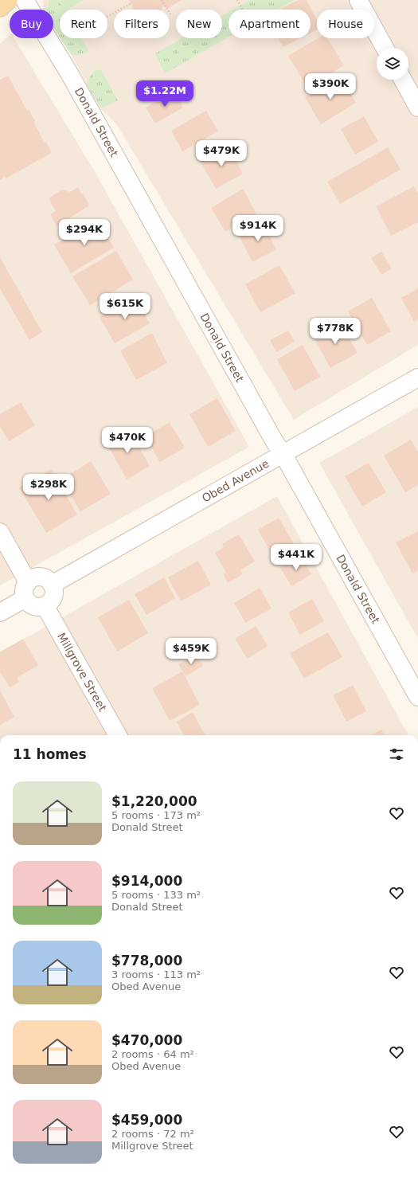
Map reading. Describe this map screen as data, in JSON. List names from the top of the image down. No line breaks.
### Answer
{"streets":{"street":["Donald Street","Obed Avenue","Millgrove Street"]},"crossings":[["Donald Street","Obed Avenue"],["Obed Avenue","Millgrove Street"]],"page":{"chip":["Buy","Rent","Filters","New","Apartment","House"],"price":["$390K","$1.22M","$479K","$914K","$294K","$615K","$778K","$470K","$298K","$441K","$459K"],"heading":"11 homes","list":[{"name":"$1,220,000","note":"5 rooms · 173 m² · Donald Street"},{"name":"$914,000","note":"5 rooms · 133 m² · Donald Street"},{"name":"$778,000","note":"3 rooms · 113 m² · Obed Avenue"},{"name":"$470,000","note":"2 rooms · 64 m² · Obed Avenue"},{"name":"$459,000","note":"2 rooms · 72 m² · Millgrove Street"}]}}
